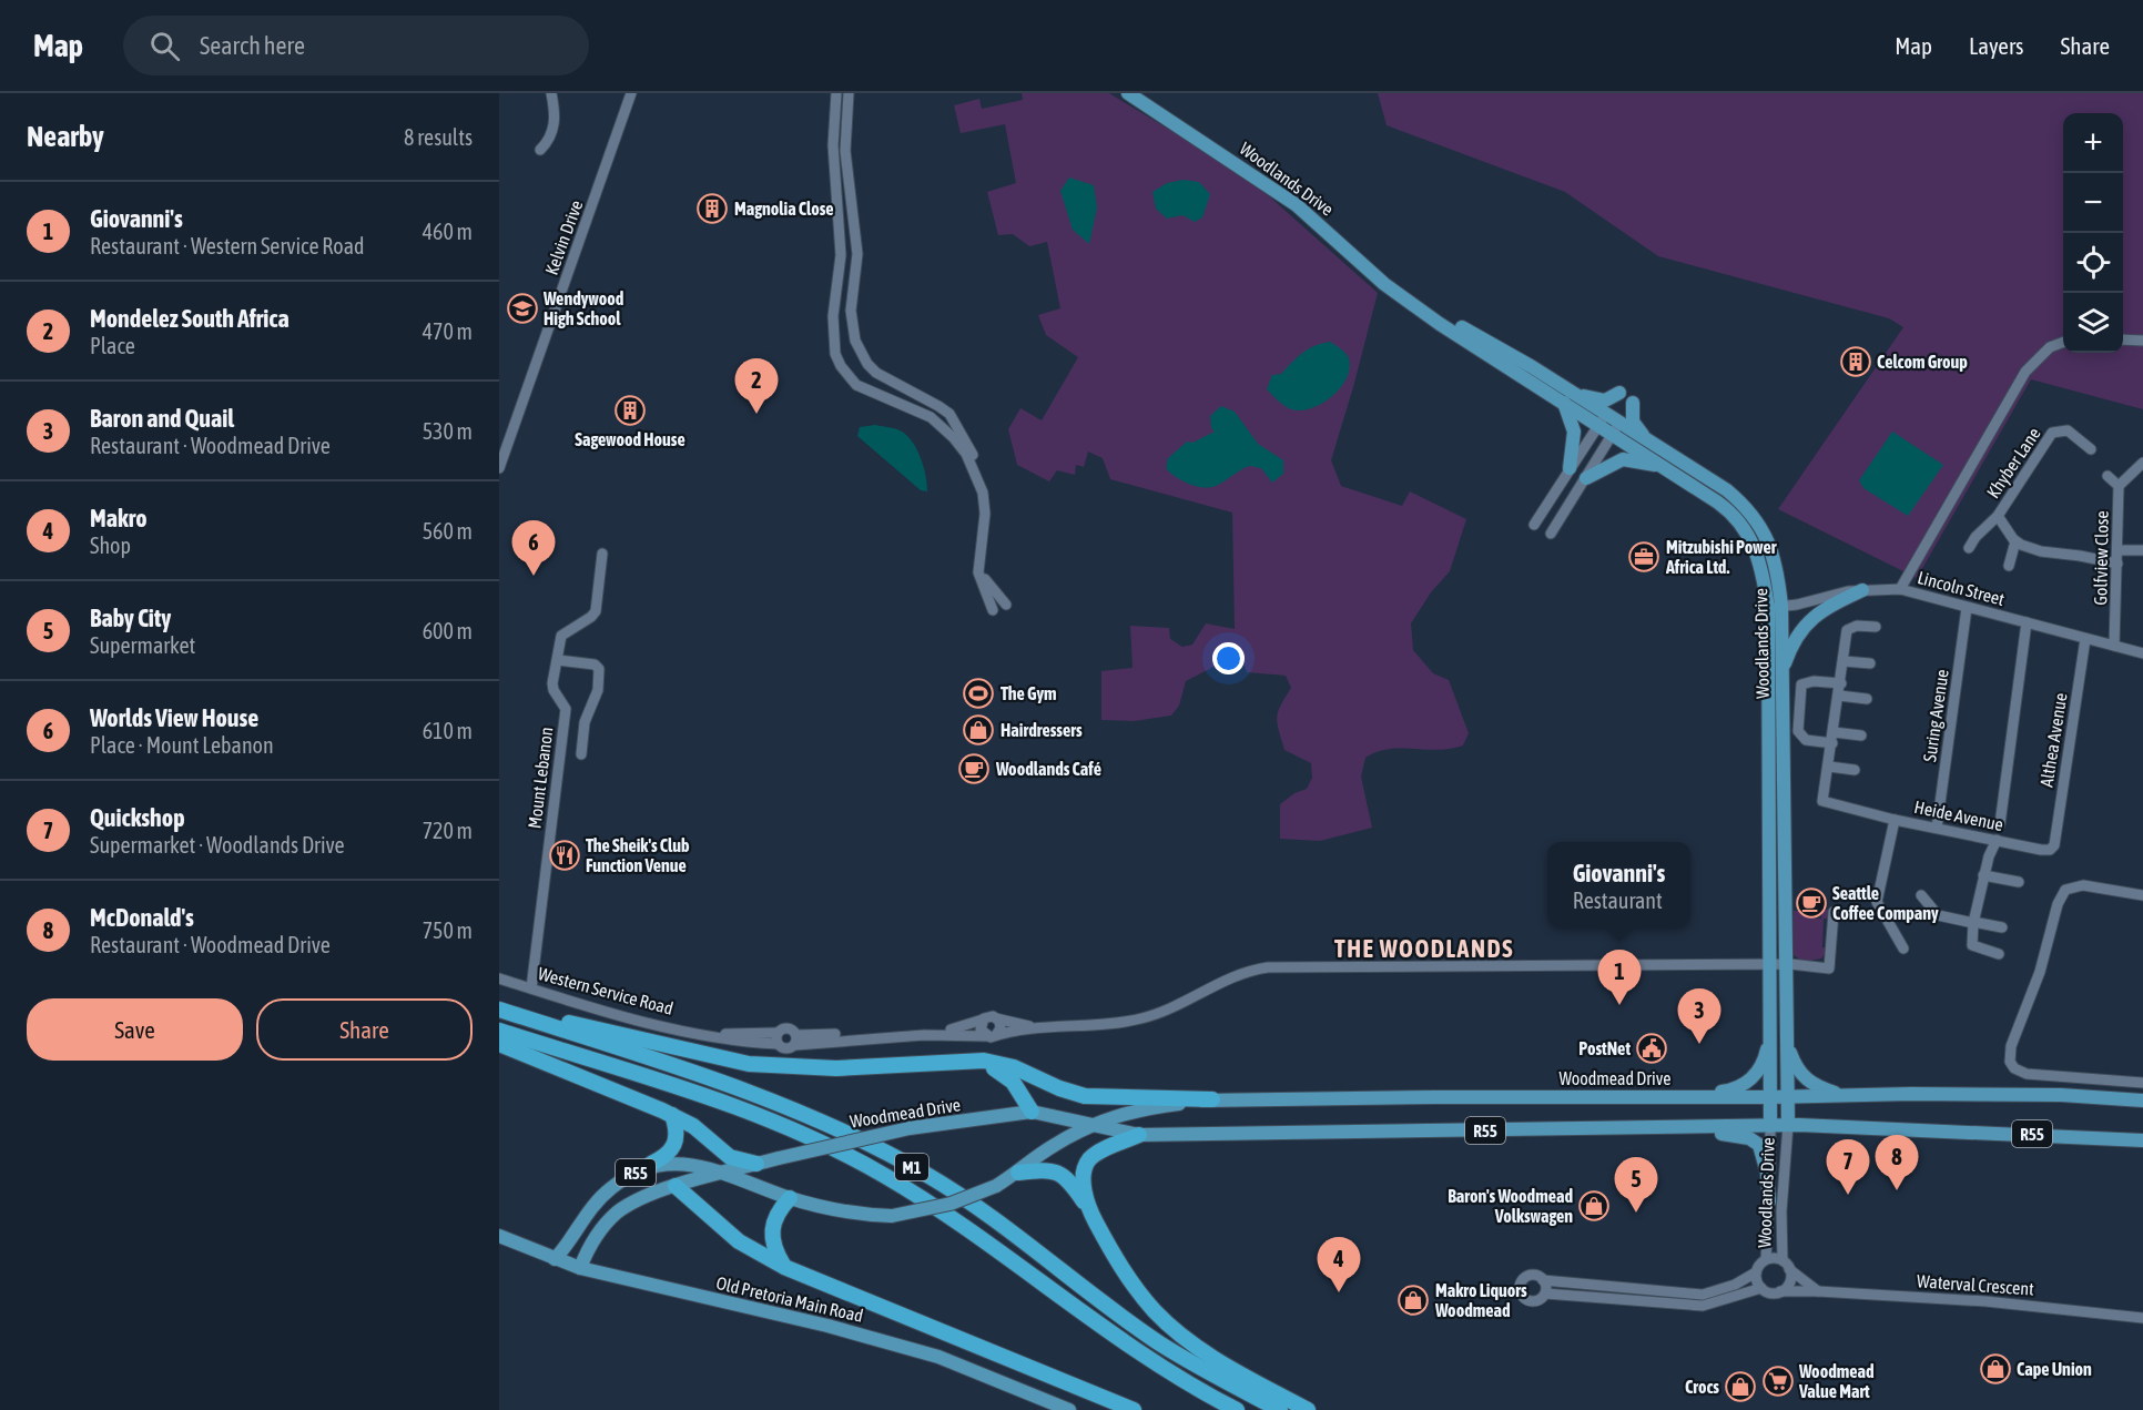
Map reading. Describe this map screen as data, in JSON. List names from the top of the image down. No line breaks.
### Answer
{"streets":{"highway":["M1"],"main road":["Woodlands Drive","Woodmead Drive","R55","Old Pretoria Main Road"],"street":["Kelvin Drive","Khyber Lane","Golfview Close","Lincoln Street","Suring Avenue","Althea Avenue","Mount Lebanon","Heide Avenue","Western Service Road","Waterval Crescent"]},"crossings":[["Woodlands Drive","Lincoln Street"],["Woodlands Drive","Woodmead Drive"],["Woodlands Drive","Waterval Crescent"],["Golfview Close","Lincoln Street"],["Lincoln Street","Suring Avenue"],["Lincoln Street","Althea Avenue"],["Suring Avenue","Heide Avenue"],["Althea Avenue","Heide Avenue"],["Mount Lebanon","Western Service Road"],["Woodmead Drive","R55"],["Woodmead Drive","Old Pretoria Main Road"],["R55","Old Pretoria Main Road"]],"districts":["THE WOODLANDS"],"places":{"building":["Magnolia Close","Celcom Group","Sagewood House"],"school or university":["Wendywood High School"],"office":["Mitzubishi Power Africa Ltd."],"sports":["The Gym"],"shop":["Hairdressers","Baron's Woodmead Volkswagen","Makro Liquors Woodmead","Cape Union","Crocs"],"cafe":["Woodlands Café","Seattle Coffee Company"],"restaurant":["The Sheik's Club Function Venue"],"public building":["PostNet"],"supermarket":["Woodmead Value Mart"]},"page":{"header":"Map","search":"Search here","nav":["Map","Layers","Share"],"heading":["Nearby","8 results"],"map_buttons":["+","−"],"list":[{"mark":"1","name":"Giovanni's","note":"Restaurant · Western Service Road","value":"460 m"},{"mark":"2","name":"Mondelez South Africa","note":"Place","value":"470 m"},{"mark":"3","name":"Baron and Quail","note":"Restaurant · Woodmead Drive","value":"530 m"},{"mark":"4","name":"Makro","note":"Shop","value":"560 m"},{"mark":"5","name":"Baby City","note":"Supermarket","value":"600 m"},{"mark":"6","name":"Worlds View House","note":"Place · Mount Lebanon","value":"610 m"},{"mark":"7","name":"Quickshop","note":"Supermarket · Woodlands Drive","value":"720 m"},{"mark":"8","name":"McDonald's","note":"Restaurant · Woodmead Drive","value":"750 m"}],"pins":["2","6","1","3","8","7","5","4"],"popup":["Giovanni's","Restaurant"],"buttons":["Save","Share"]}}
